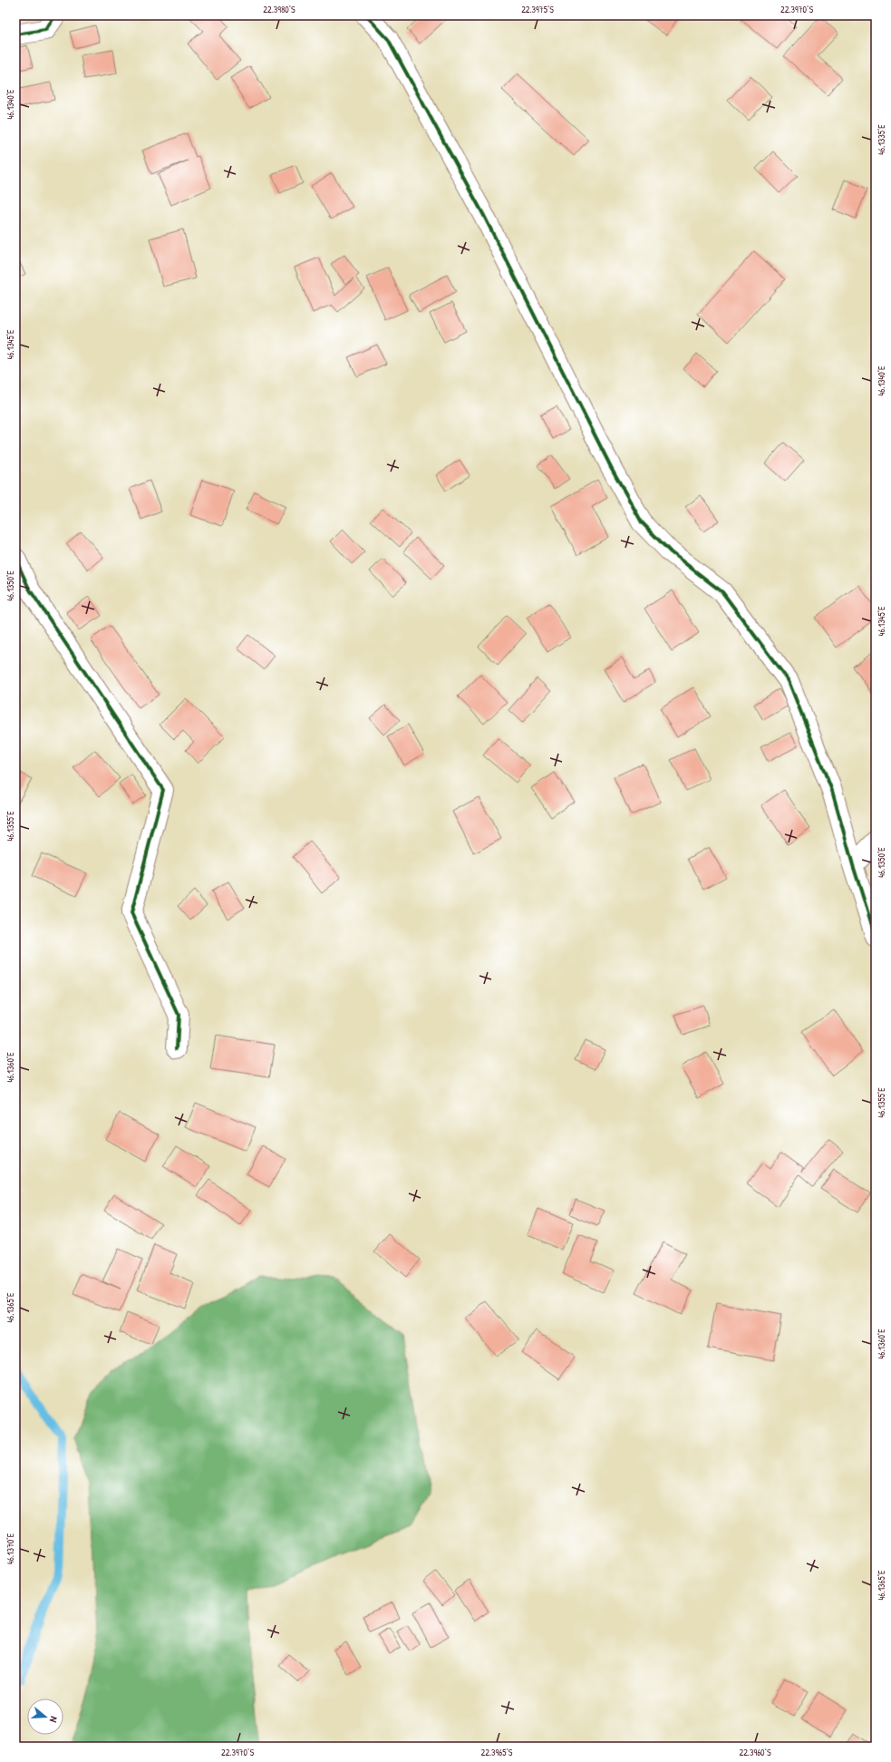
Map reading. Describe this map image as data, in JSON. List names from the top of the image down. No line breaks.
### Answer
{"north":"right","coordinates":["22.3980°S","22.3975°S","22.3970°S","46.1340°E","46.1335°E","46.1345°E","46.1350°E","46.1355°E","46.1360°E","46.1365°E","46.1370°E","22.3965°S","22.3960°S"]}
